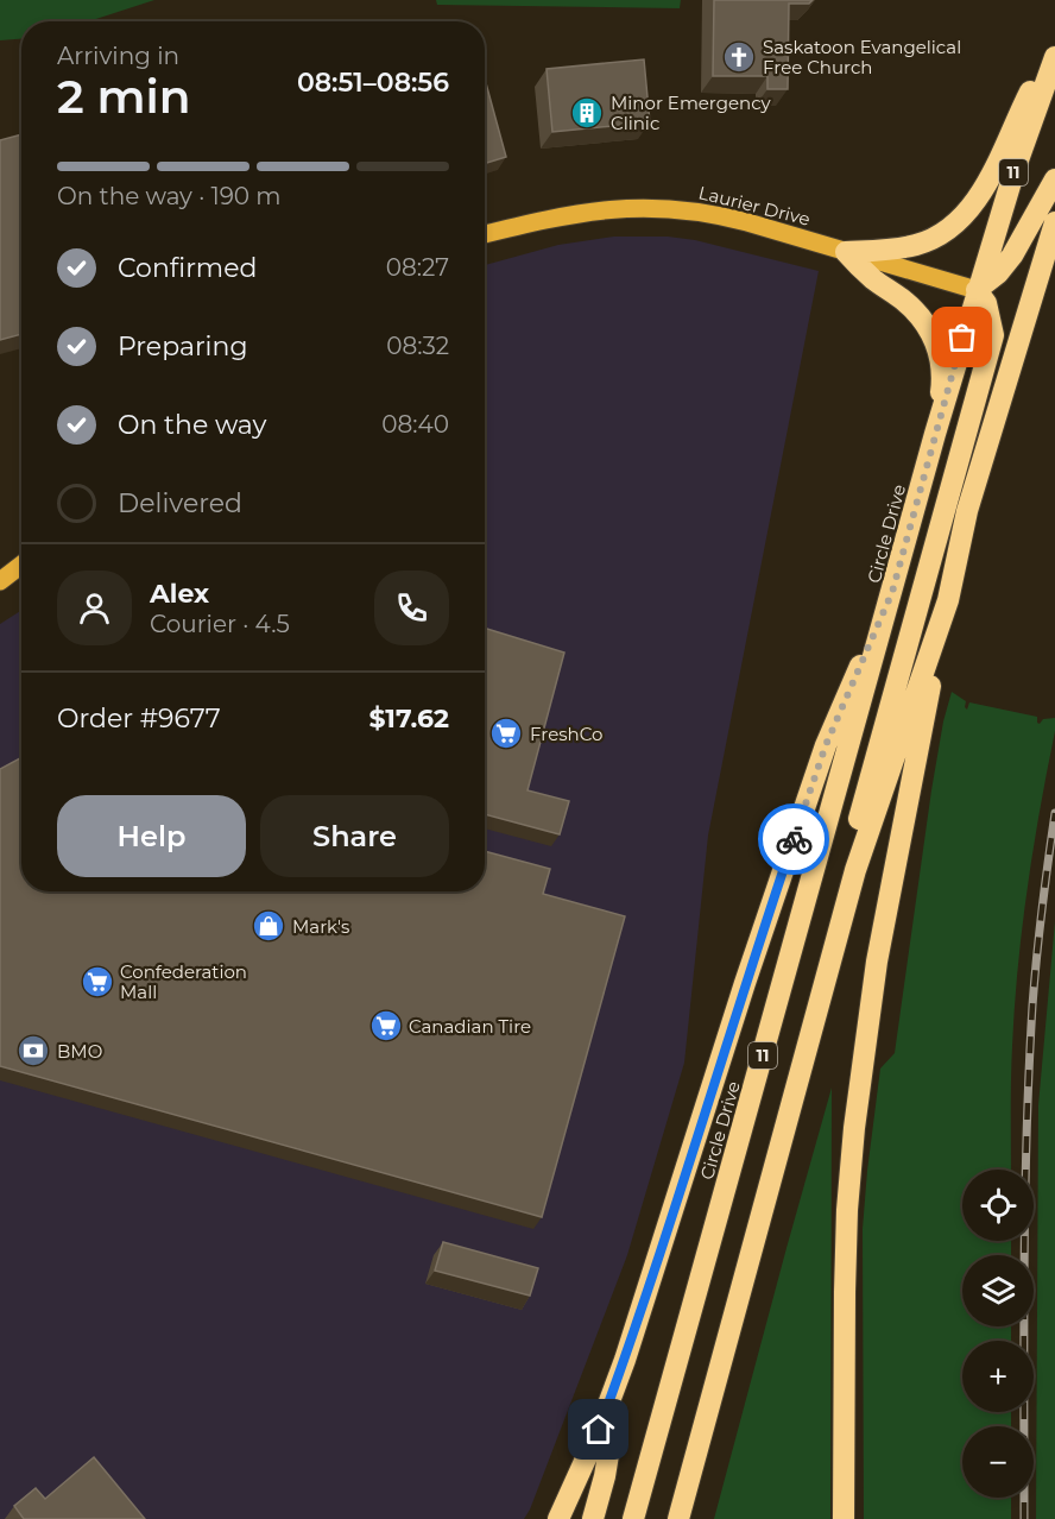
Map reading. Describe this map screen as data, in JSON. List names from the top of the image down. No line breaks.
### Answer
{"streets":{"highway":["11","Circle Drive"],"main road":["Laurier Drive"]},"crossings":[["Laurier Drive","Circle Drive"]],"places":{"church":["Saskatoon Evangelical Free Church"],"building":["Minor Emergency Clinic"],"supermarket":["FreshCo","Confederation Mall","Canadian Tire"],"shop":["Mark's"],"bank":["BMO"]},"page":{"heading":["2 min","Arriving in","08:51–08:56"],"panel":["Alex","Courier · 4.5","Order #9677","$17.62"],"bar":"On the way · 190 m","list":[["Confirmed","08:27"],["Preparing","08:32"],["On the way","08:40"],"Delivered"],"buttons":["Help","Share"],"map_buttons":["+","−"]}}
